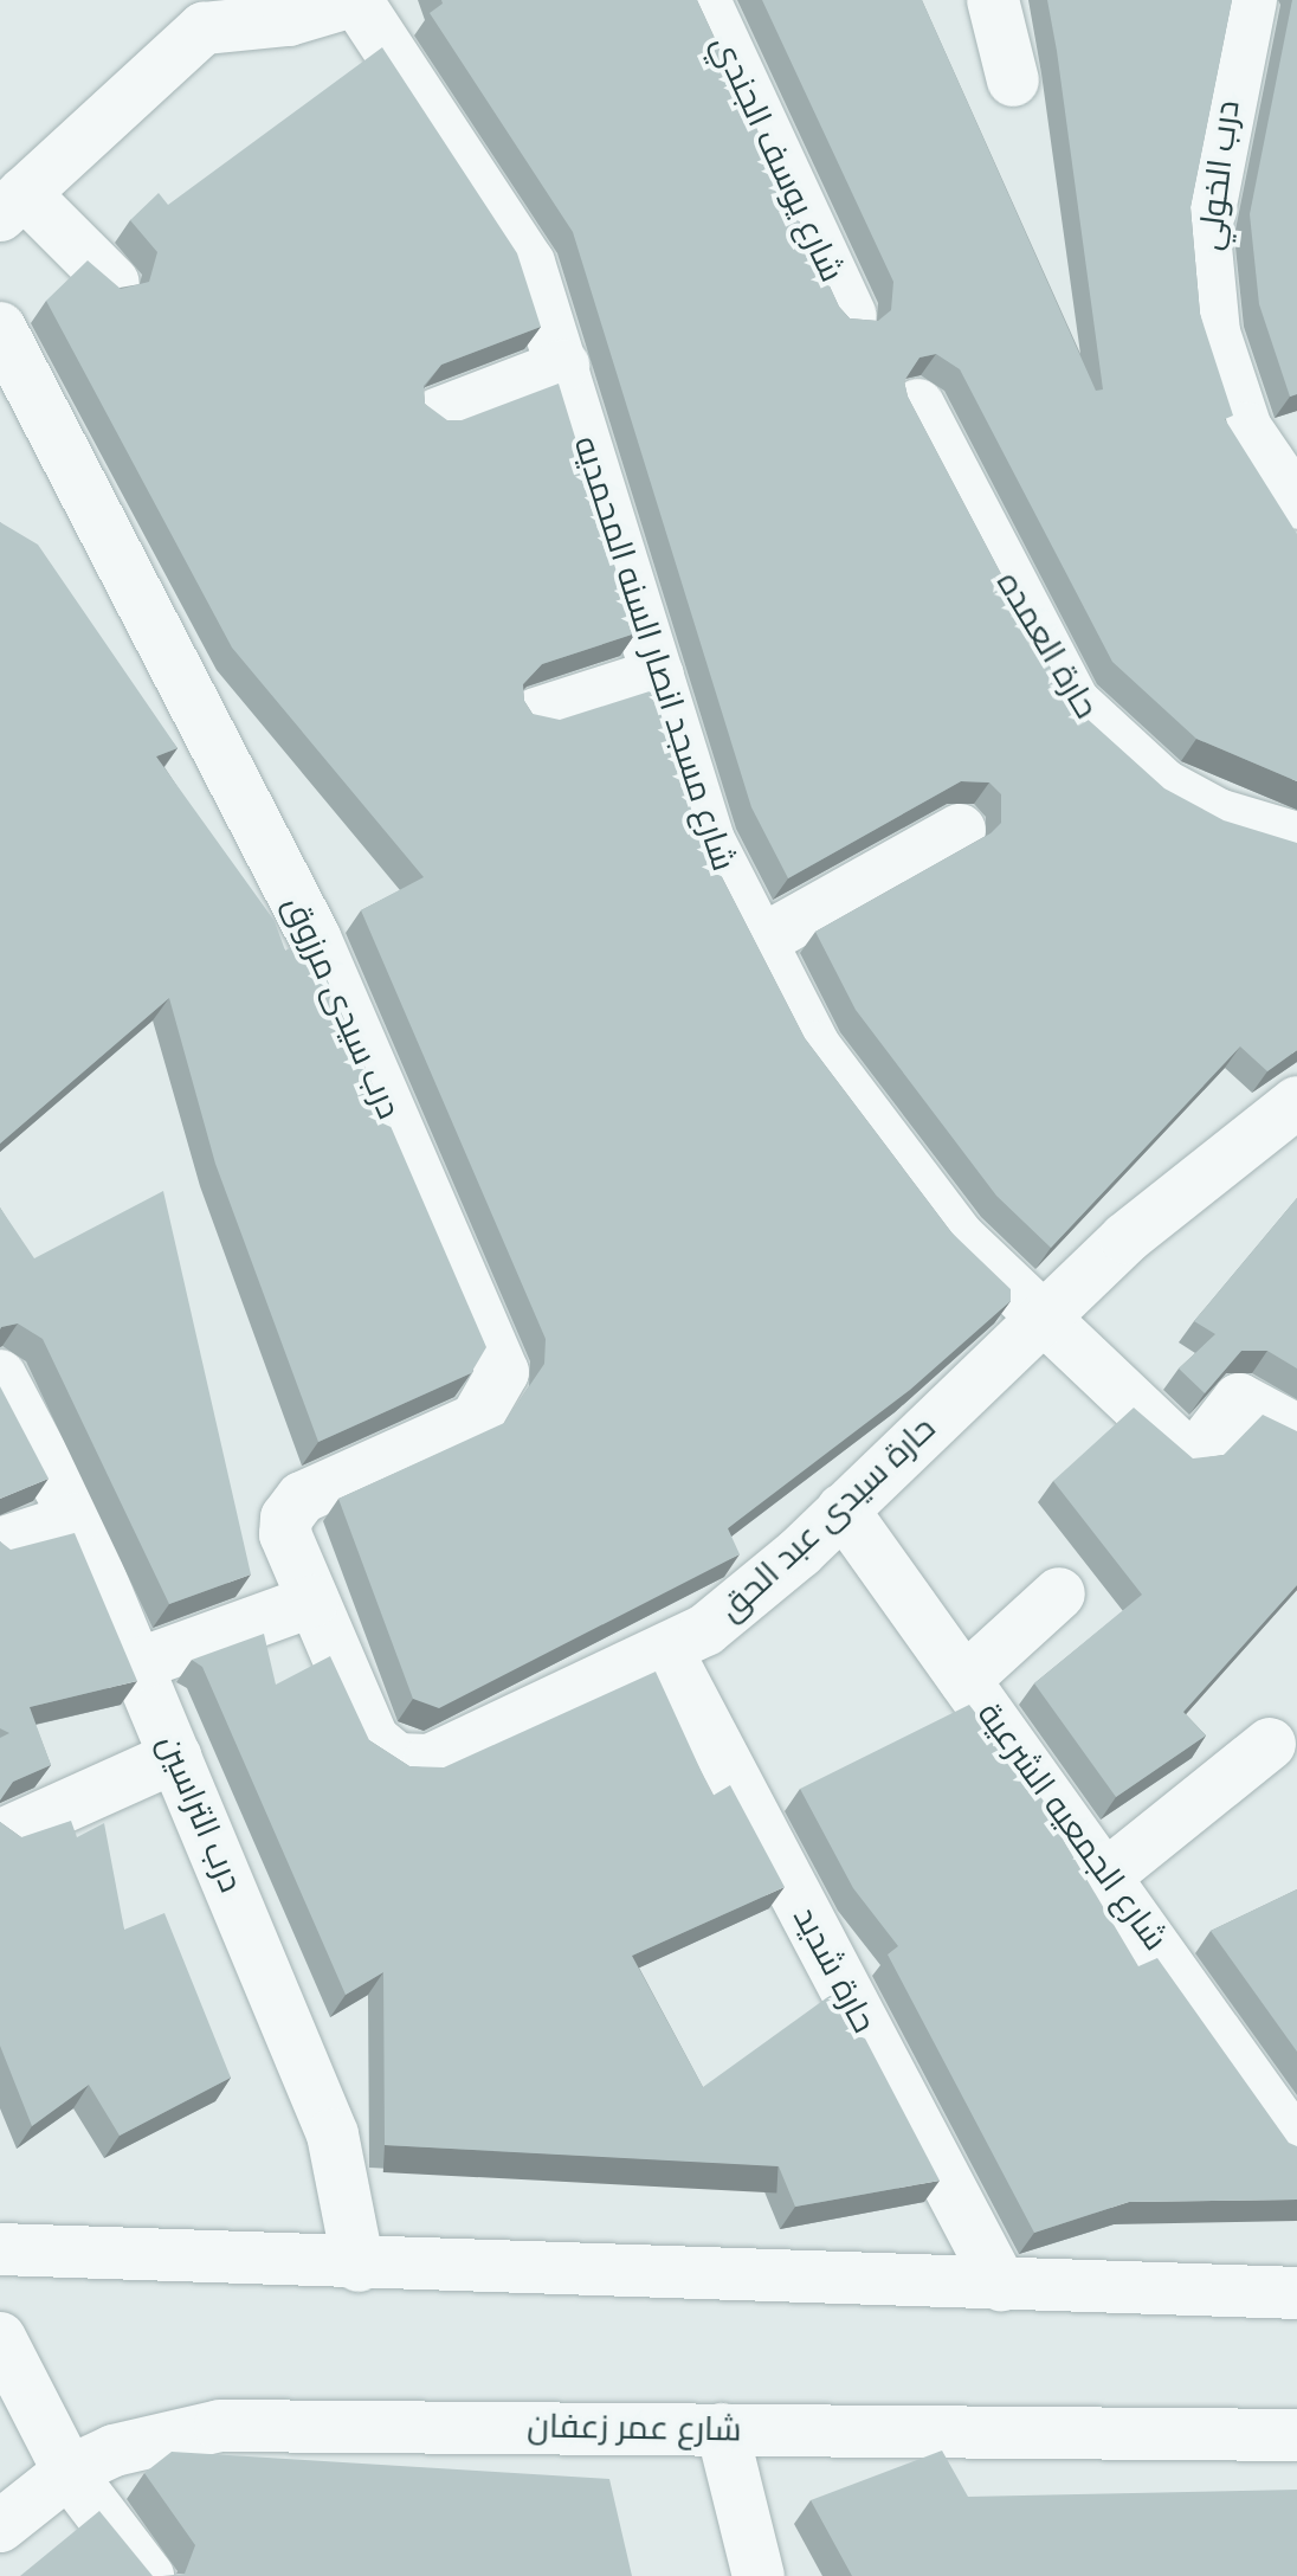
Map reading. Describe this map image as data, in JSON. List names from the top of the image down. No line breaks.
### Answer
{"streets":{"street":["شارع يوسف الجندي","درب الخولي","حارة العمده","شارع مسجد انصار السنه المحمديه","درب سيدى مرزوق","حارة سيدى عبد الحق","درب التراسين","شارع الجمعيه الشرعية","حارة شديد","شارع عمر زعفان"]},"crossings":[["شارع مسجد انصار السنه المحمديه","حارة سيدى عبد الحق"],["درب سيدى مرزوق","حارة سيدى عبد الحق"],["حارة سيدى عبد الحق","شارع الجمعيه الشرعية"],["حارة سيدى عبد الحق","حارة شديد"]]}
